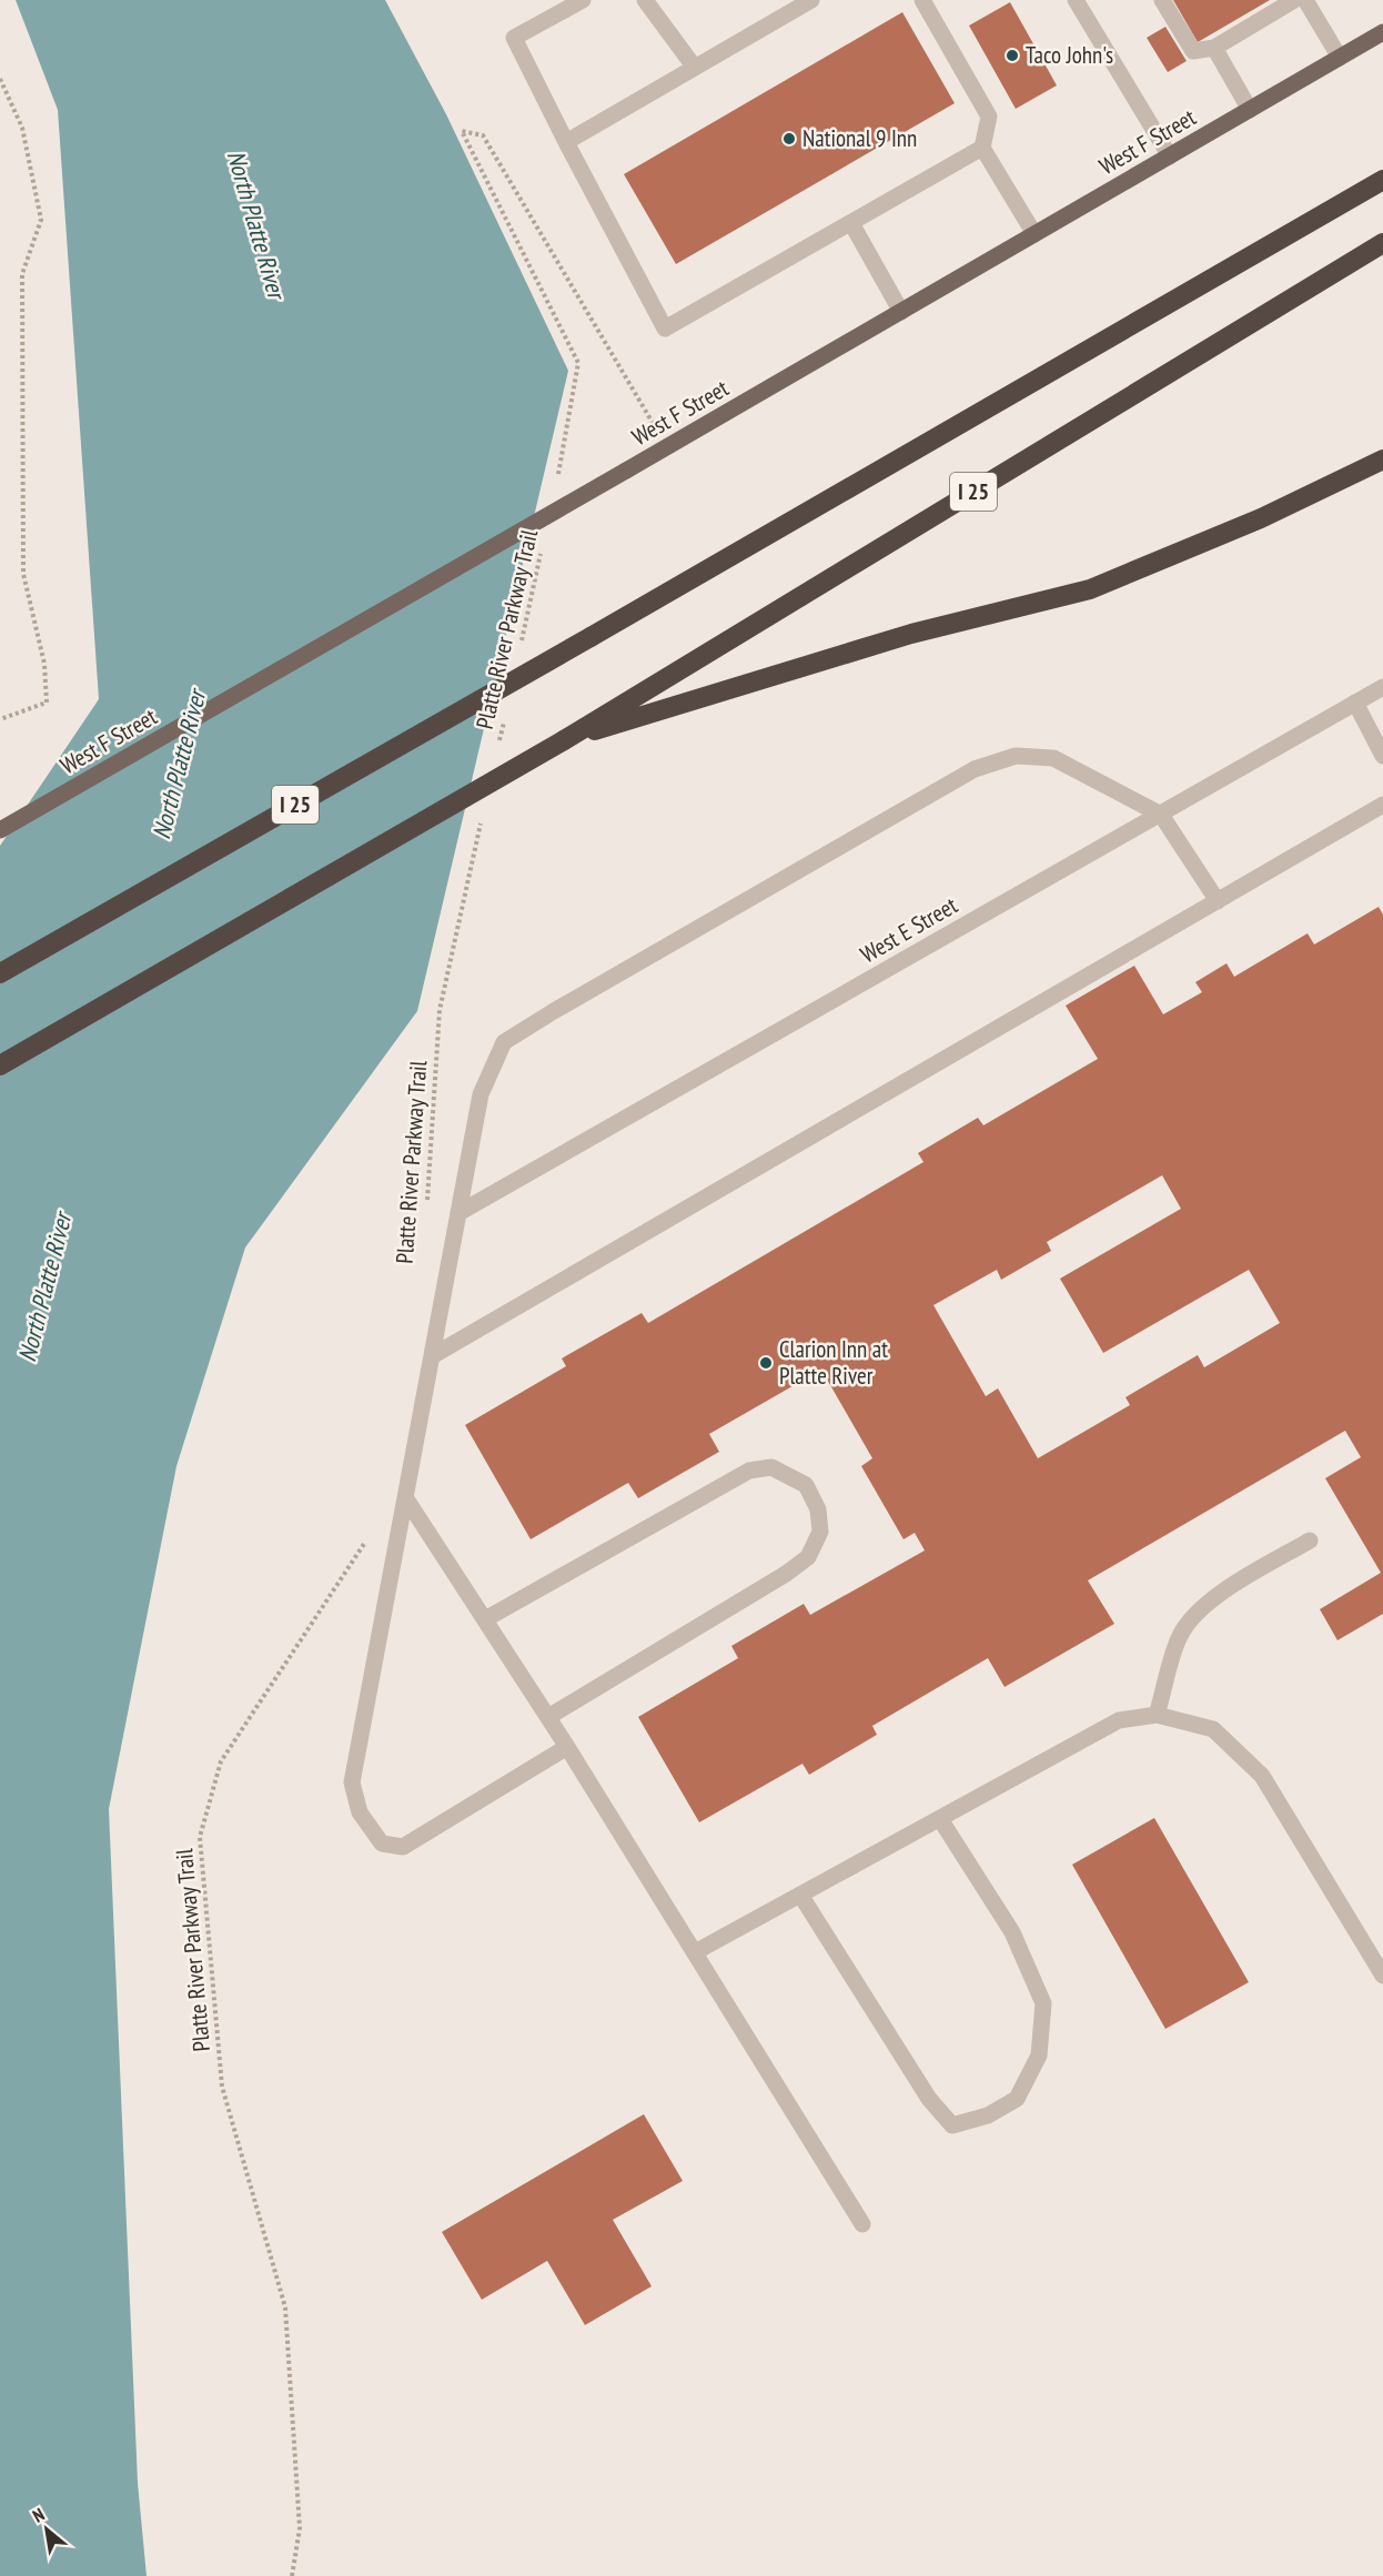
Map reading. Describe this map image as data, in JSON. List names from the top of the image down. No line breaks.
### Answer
{"streets":{"highway":["I 25"],"main road":["West F Street"],"street":["West E Street"],"path":["Platte River Parkway Trail"]},"water":["North Platte River"],"places":["Taco John's","National 9 Inn","Clarion Inn at Platte River"],"north":"top left"}
